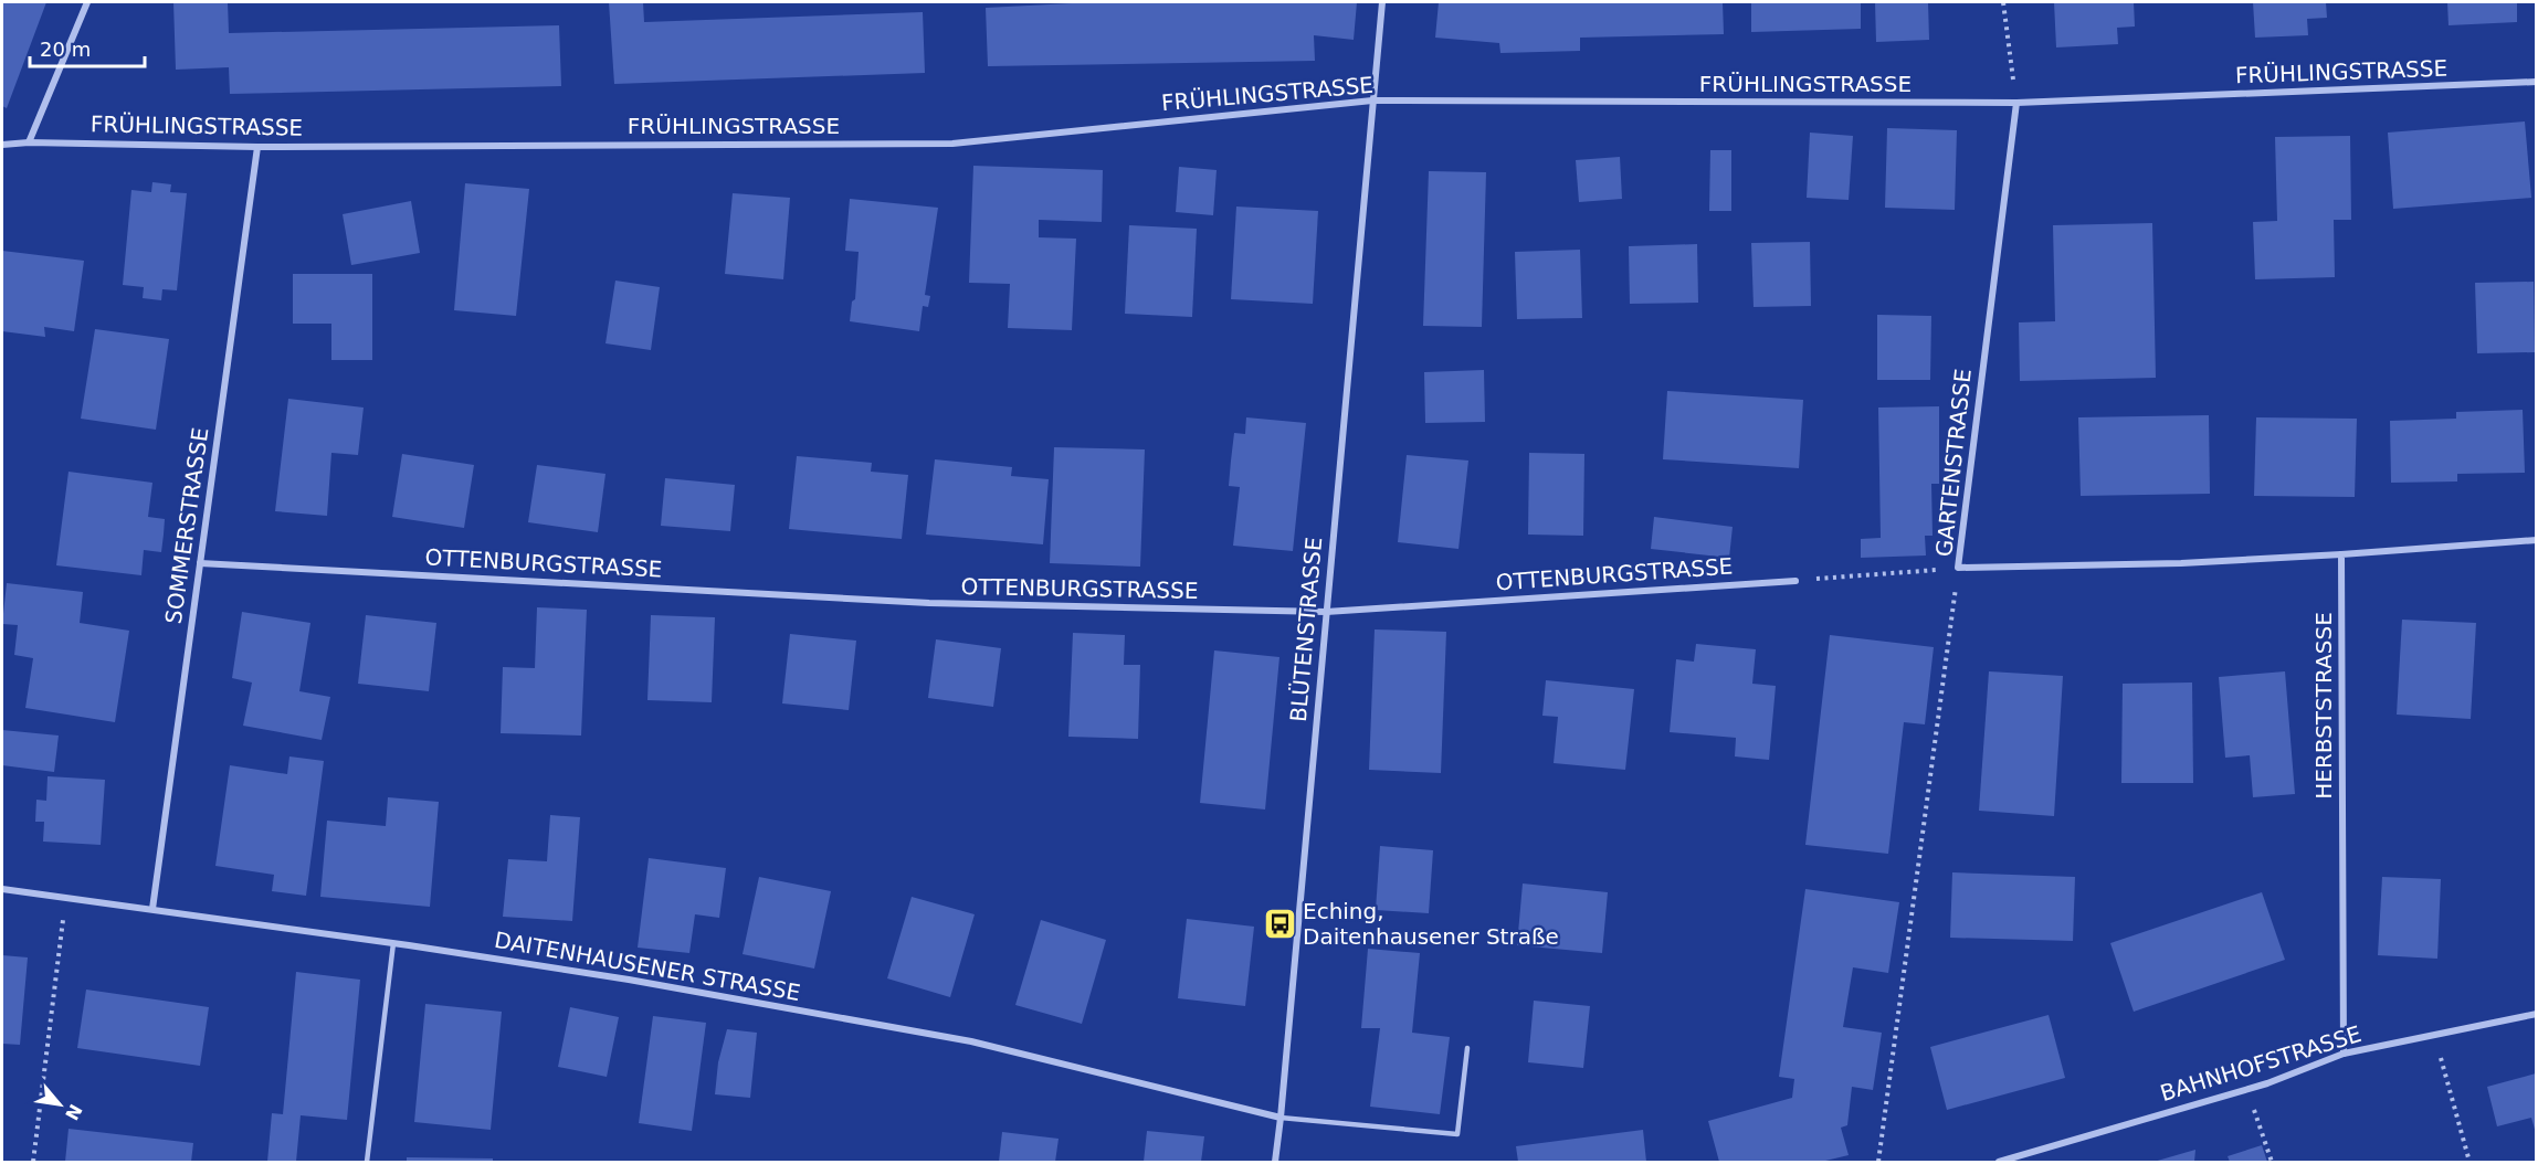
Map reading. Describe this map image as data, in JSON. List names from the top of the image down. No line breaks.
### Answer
{"streets":{"street":["FRÜHLINGSTRASSE","GARTENSTRASSE","SOMMERSTRASSE","OTTENBURGSTRASSE","BLÜTENSTRASSE","HERBSTSTRASSE","DAITENHAUSENER STRASSE","BAHNHOFSTRASSE"]},"crossings":[["FRÜHLINGSTRASSE","GARTENSTRASSE"],["FRÜHLINGSTRASSE","SOMMERSTRASSE"],["FRÜHLINGSTRASSE","BLÜTENSTRASSE"],["GARTENSTRASSE","HERBSTSTRASSE"],["SOMMERSTRASSE","OTTENBURGSTRASSE"],["SOMMERSTRASSE","DAITENHAUSENER STRASSE"],["OTTENBURGSTRASSE","BLÜTENSTRASSE"],["BLÜTENSTRASSE","DAITENHAUSENER STRASSE"],["HERBSTSTRASSE","BAHNHOFSTRASSE"]],"places":{"bus stop":["Eching, Daitenhausener Straße"]},"scale_bar":"20 m","north":"bottom right"}
